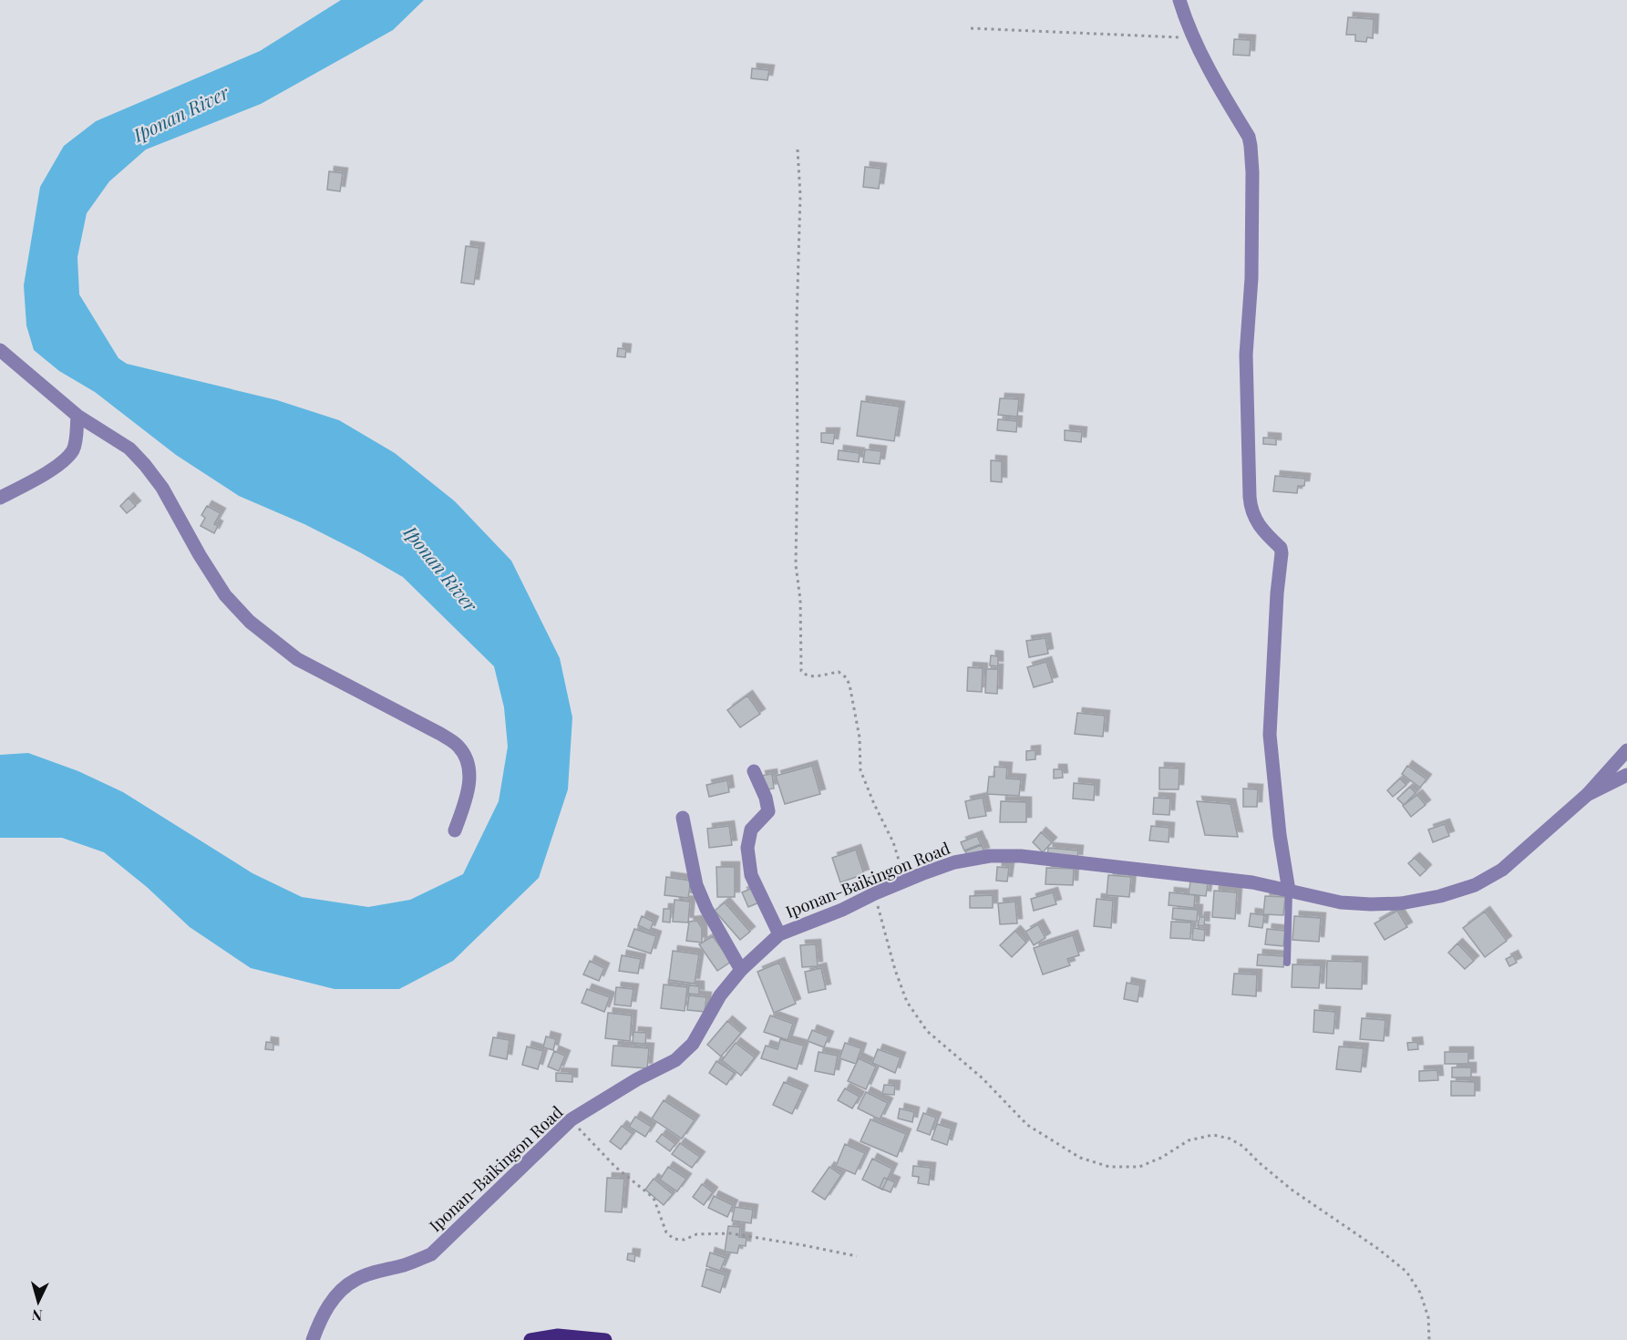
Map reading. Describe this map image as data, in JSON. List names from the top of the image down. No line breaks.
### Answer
{"streets":{"street":["Iponan-Baikingon Road"]},"water":["Iponan River"],"north":"bottom"}
